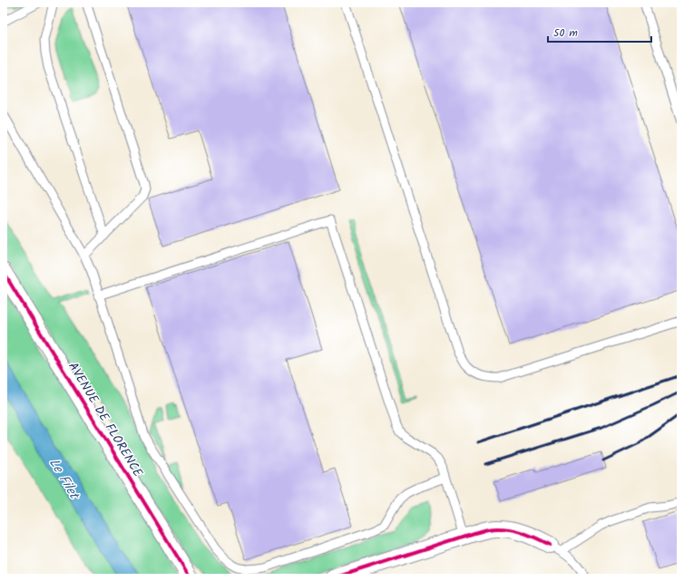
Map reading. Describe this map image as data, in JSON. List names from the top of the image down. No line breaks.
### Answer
{"streets":{"street":["AVENUE DE FLORENCE"]},"water":["Le Filet"],"scale_bar":"50 m"}
